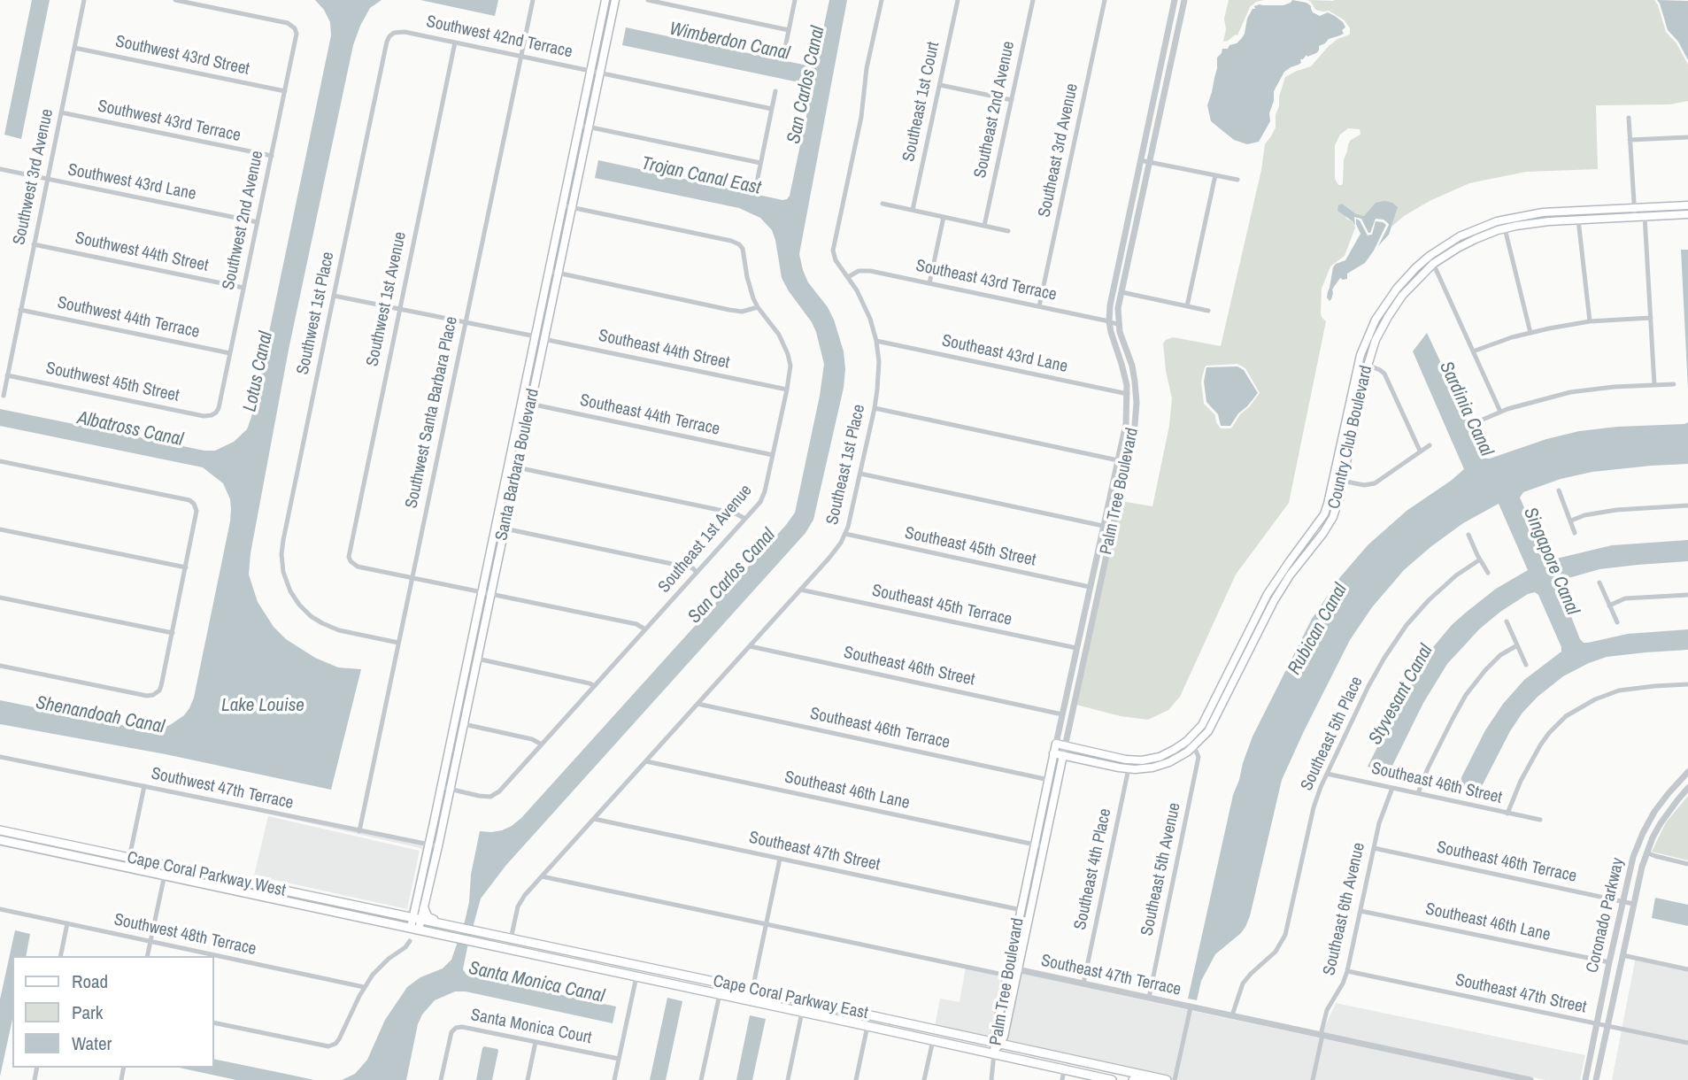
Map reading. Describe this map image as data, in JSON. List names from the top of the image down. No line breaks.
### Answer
{"streets":{"main road":["Country Club Boulevard","Santa Barbara Boulevard","Palm Tree Boulevard","Cape Coral Parkway West","Cape Coral Parkway East"],"street":["Southwest 42nd Terrace","Southwest 43rd Street","Southeast 1st Court","Southeast 2nd Avenue","Southwest 43rd Terrace","Southeast 3rd Avenue","Southwest 3rd Avenue","Southwest 43rd Lane","Southwest 2nd Avenue","Southwest 44th Street","Southeast 43rd Terrace","Southwest 1st Avenue","Southwest 1st Place","Southwest 44th Terrace","Southeast 44th Street","Southeast 43rd Lane","Southwest 45th Street","Southwest Santa Barbara Place","Southeast 44th Terrace","Southeast 1st Place","Southeast 1st Avenue","Southeast 45th Street","Southeast 45th Terrace","Southeast 46th Street","Southeast 46th Terrace","Southeast 5th Place","Southwest 47th Terrace","Southeast 46th Lane","Southeast 47th Street","Southeast 4th Place","Southeast 5th Avenue","Southeast 6th Avenue","Coronado Parkway","Southwest 48th Terrace","Southeast 47th Terrace","Santa Monica Court"]},"crossings":[["Southwest 42nd Terrace","Southwest 1st Avenue"],["Southwest 42nd Terrace","Southwest 1st Place"],["Southwest 42nd Terrace","Southwest Santa Barbara Place"],["Southwest 42nd Terrace","Santa Barbara Boulevard"],["Southwest 43rd Street","Southwest 3rd Avenue"],["Southwest 43rd Street","Southwest 2nd Avenue"],["Southwest 43rd Terrace","Southwest 3rd Avenue"],["Southwest 43rd Terrace","Southwest 2nd Avenue"],["Southeast 3rd Avenue","Southeast 43rd Terrace"],["Southwest 3rd Avenue","Southwest 43rd Lane"],["Southwest 3rd Avenue","Southwest 44th Street"],["Southwest 3rd Avenue","Southwest 44th Terrace"],["Southwest 3rd Avenue","Southwest 45th Street"],["Southwest 43rd Lane","Southwest 2nd Avenue"],["Southwest 2nd Avenue","Southwest 44th Street"],["Southwest 2nd Avenue","Southwest 44th Terrace"],["Southwest 2nd Avenue","Southwest 45th Street"],["Southeast 43rd Terrace","Southeast 1st Place"],["Southeast 43rd Terrace","Palm Tree Boulevard"],["Southwest 1st Avenue","Southwest Santa Barbara Place"],["Southwest 1st Place","Southwest Santa Barbara Place"],["Southeast 44th Street","Santa Barbara Boulevard"],["Southeast 44th Street","Southeast 1st Avenue"],["Southeast 43rd Lane","Southeast 1st Place"],["Southeast 43rd Lane","Palm Tree Boulevard"],["Southwest Santa Barbara Place","Southwest 47th Terrace"],["Southeast 44th Terrace","Santa Barbara Boulevard"],["Southeast 44th Terrace","Southeast 1st Avenue"],["Country Club Boulevard","Palm Tree Boulevard"],["Country Club Boulevard","Southeast 4th Place"],["Country Club Boulevard","Southeast 5th Avenue"],["Santa Barbara Boulevard","Southeast 1st Avenue"],["Santa Barbara Boulevard","Southwest 47th Terrace"],["Santa Barbara Boulevard","Cape Coral Parkway West"],["Santa Barbara Boulevard","Cape Coral Parkway East"],["Southeast 1st Place","Southeast 45th Street"],["Southeast 1st Place","Southeast 45th Terrace"],["Southeast 1st Place","Southeast 46th Street"],["Southeast 1st Place","Southeast 46th Terrace"],["Southeast 1st Place","Southeast 46th Lane"],["Southeast 1st Place","Southeast 47th Street"],["Southeast 1st Place","Cape Coral Parkway East"],["Palm Tree Boulevard","Southeast 45th Street"],["Palm Tree Boulevard","Southeast 45th Terrace"],["Palm Tree Boulevard","Southeast 46th Street"],["Palm Tree Boulevard","Southeast 46th Terrace"],["Palm Tree Boulevard","Southeast 46th Lane"],["Palm Tree Boulevard","Southeast 47th Street"],["Palm Tree Boulevard","Southeast 47th Terrace"],["Palm Tree Boulevard","Cape Coral Parkway East"],["Southeast 46th Street","Southeast 5th Place"],["Southeast 46th Street","Southeast 6th Avenue"],["Southeast 46th Terrace","Southeast 6th Avenue"],["Southeast 46th Terrace","Coronado Parkway"],["Southeast 5th Place","Southeast 47th Terrace"],["Southeast 46th Lane","Southeast 6th Avenue"],["Southeast 46th Lane","Coronado Parkway"],["Southeast 47th Street","Southeast 6th Avenue"],["Southeast 47th Street","Coronado Parkway"],["Southeast 4th Place","Southeast 47th Terrace"],["Southeast 5th Avenue","Southeast 47th Terrace"],["Cape Coral Parkway West","Cape Coral Parkway East"],["Southeast 6th Avenue","Southeast 47th Terrace"]],"water":["Wimberdon Canal","San Carlos Canal","Trojan Canal East","Lotus Canal","Sardinia Canal","Albatross Canal","Singapore Canal","Rubican Canal","Styvesant Canal","Lake Louise","Shenandoah Canal","Santa Monica Canal"],"legend":["Road","Park","Water"]}
